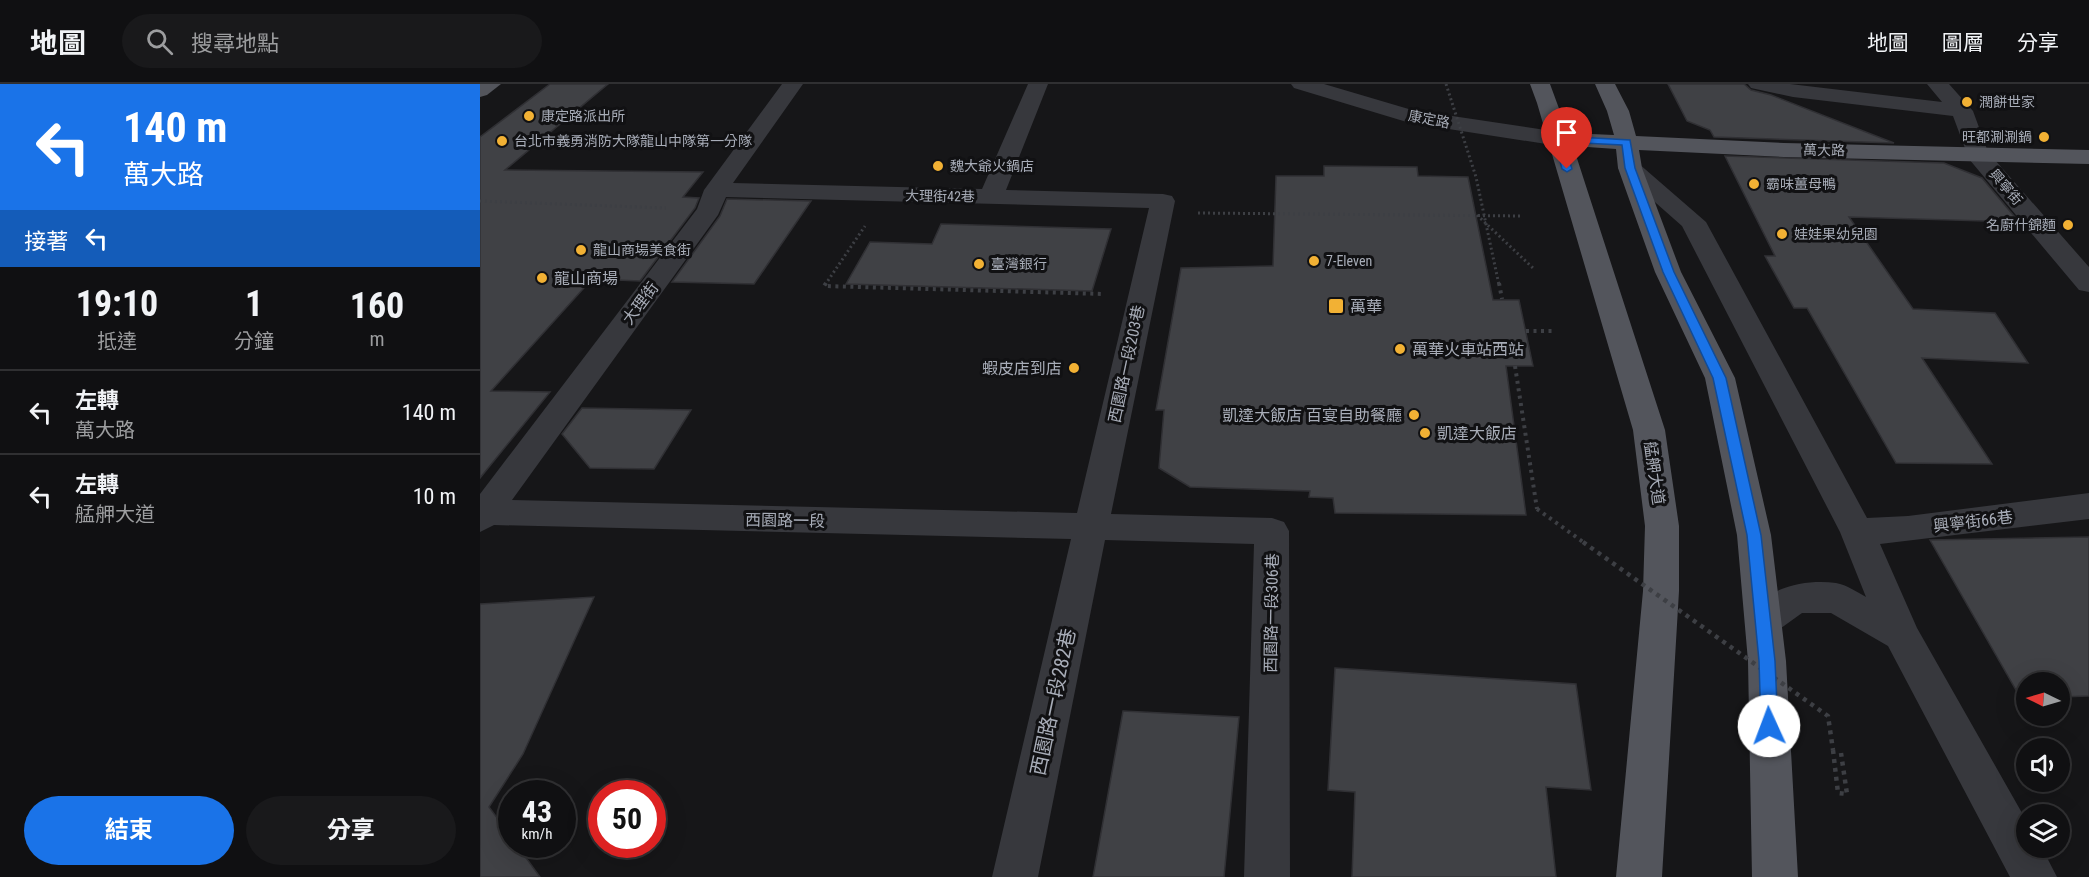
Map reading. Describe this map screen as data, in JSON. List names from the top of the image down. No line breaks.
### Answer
{"streets":{"main road":["萬大路","艋舺大道"],"street":["康定路","興寧街","大理街42巷","大理街","西園路一段203巷","西園路一段","興寧街66巷","西園路一段306巷","西園路一段282巷"]},"crossings":[["康定路","萬大路"],["康定路","艋舺大道"],["萬大路","興寧街"],["萬大路","艋舺大道"],["大理街42巷","大理街"],["大理街42巷","西園路一段203巷"],["大理街","西園路一段"],["西園路一段203巷","西園路一段"],["西園路一段203巷","西園路一段306巷"],["西園路一段203巷","西園路一段282巷"],["西園路一段","西園路一段306巷"],["西園路一段","西園路一段282巷"],["西園路一段306巷","西園路一段282巷"]],"places":{"other":["潤餅世家","康定路派出所","旺都涮涮鍋","台北市義勇消防大隊龍山中隊第一分隊","魏大爺火鍋店","霸味薑母鴨","名廚什錦麵","娃娃果幼兒園","龍山商場美食街","7-Eleven","臺灣銀行","龍山商場","萬華火車站西站","蝦皮店到店","凱達大飯店 百宴自助餐廳","凱達大飯店"],"transit":["萬華"]},"north":"left","page":{"header":"地圖","search":"搜尋地點","nav":["地圖","圖層","分享"],"turn":["140 m","萬大路"],"then":"接著","eta":["19:10","抵達","1","分鐘","160","m"],"list":[{"name":"左轉","note":"萬大路","value":"140 m"},{"name":"左轉","note":"艋舺大道","value":"10 m"}],"speed":"43 km/h","limit":"50","buttons":["結束","分享"]}}
